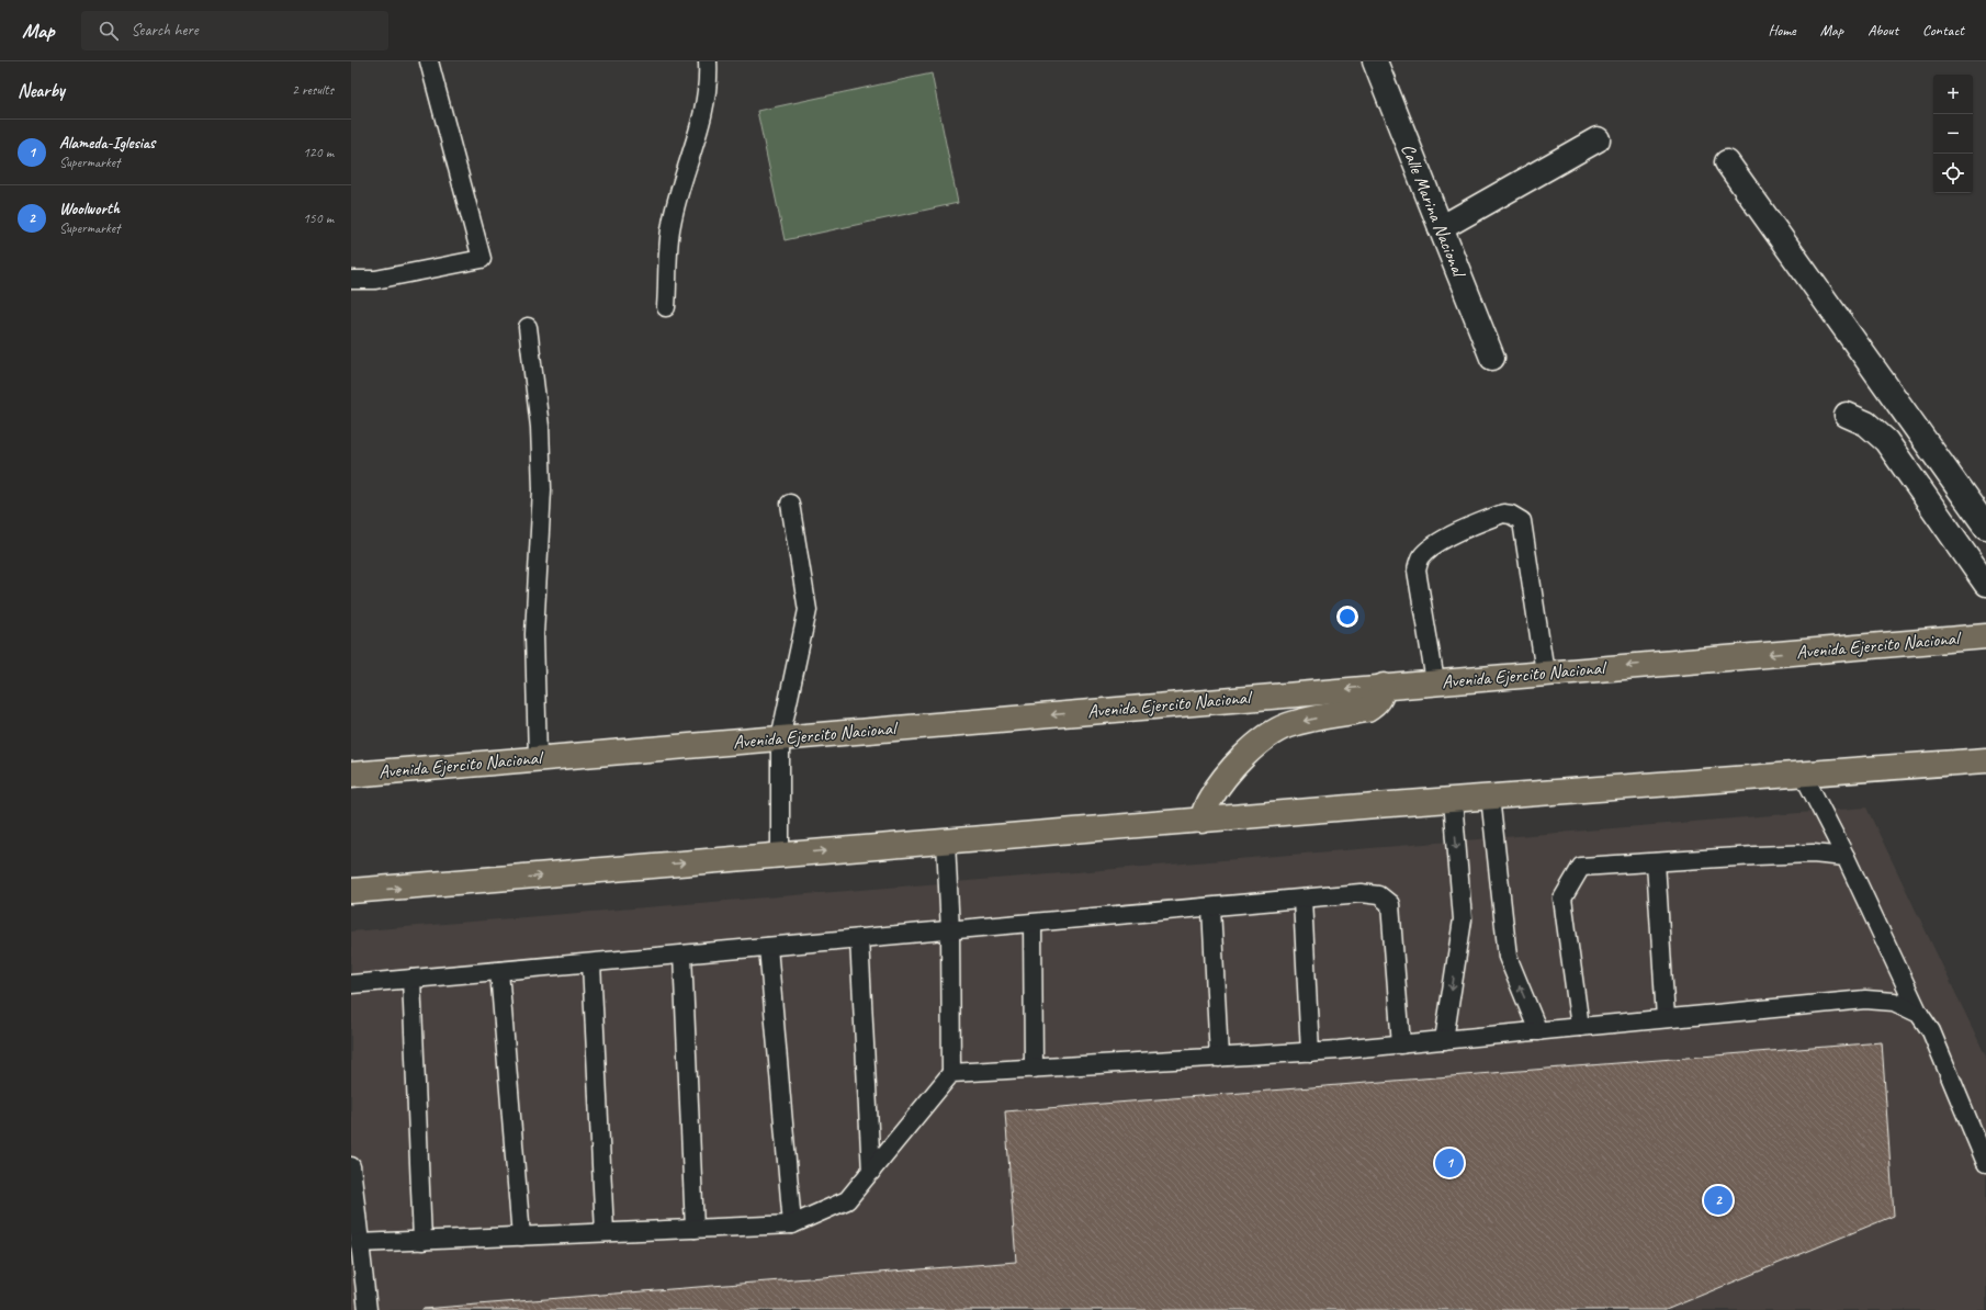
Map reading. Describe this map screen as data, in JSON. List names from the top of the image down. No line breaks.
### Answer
{"streets":{"main road":["Avenida Ejercito Nacional"],"street":["Calle Marina Nacional"]},"page":{"header":"Map","search":"Search here","nav":["Home","Map","About","Contact"],"heading":["Nearby","2 results"],"map_buttons":["+","−"],"list":[{"mark":"1","name":"Alameda-Iglesias","note":"Supermarket","value":"120 m"},{"mark":"2","name":"Woolworth","note":"Supermarket","value":"150 m"}],"pins":["1","2"]}}
